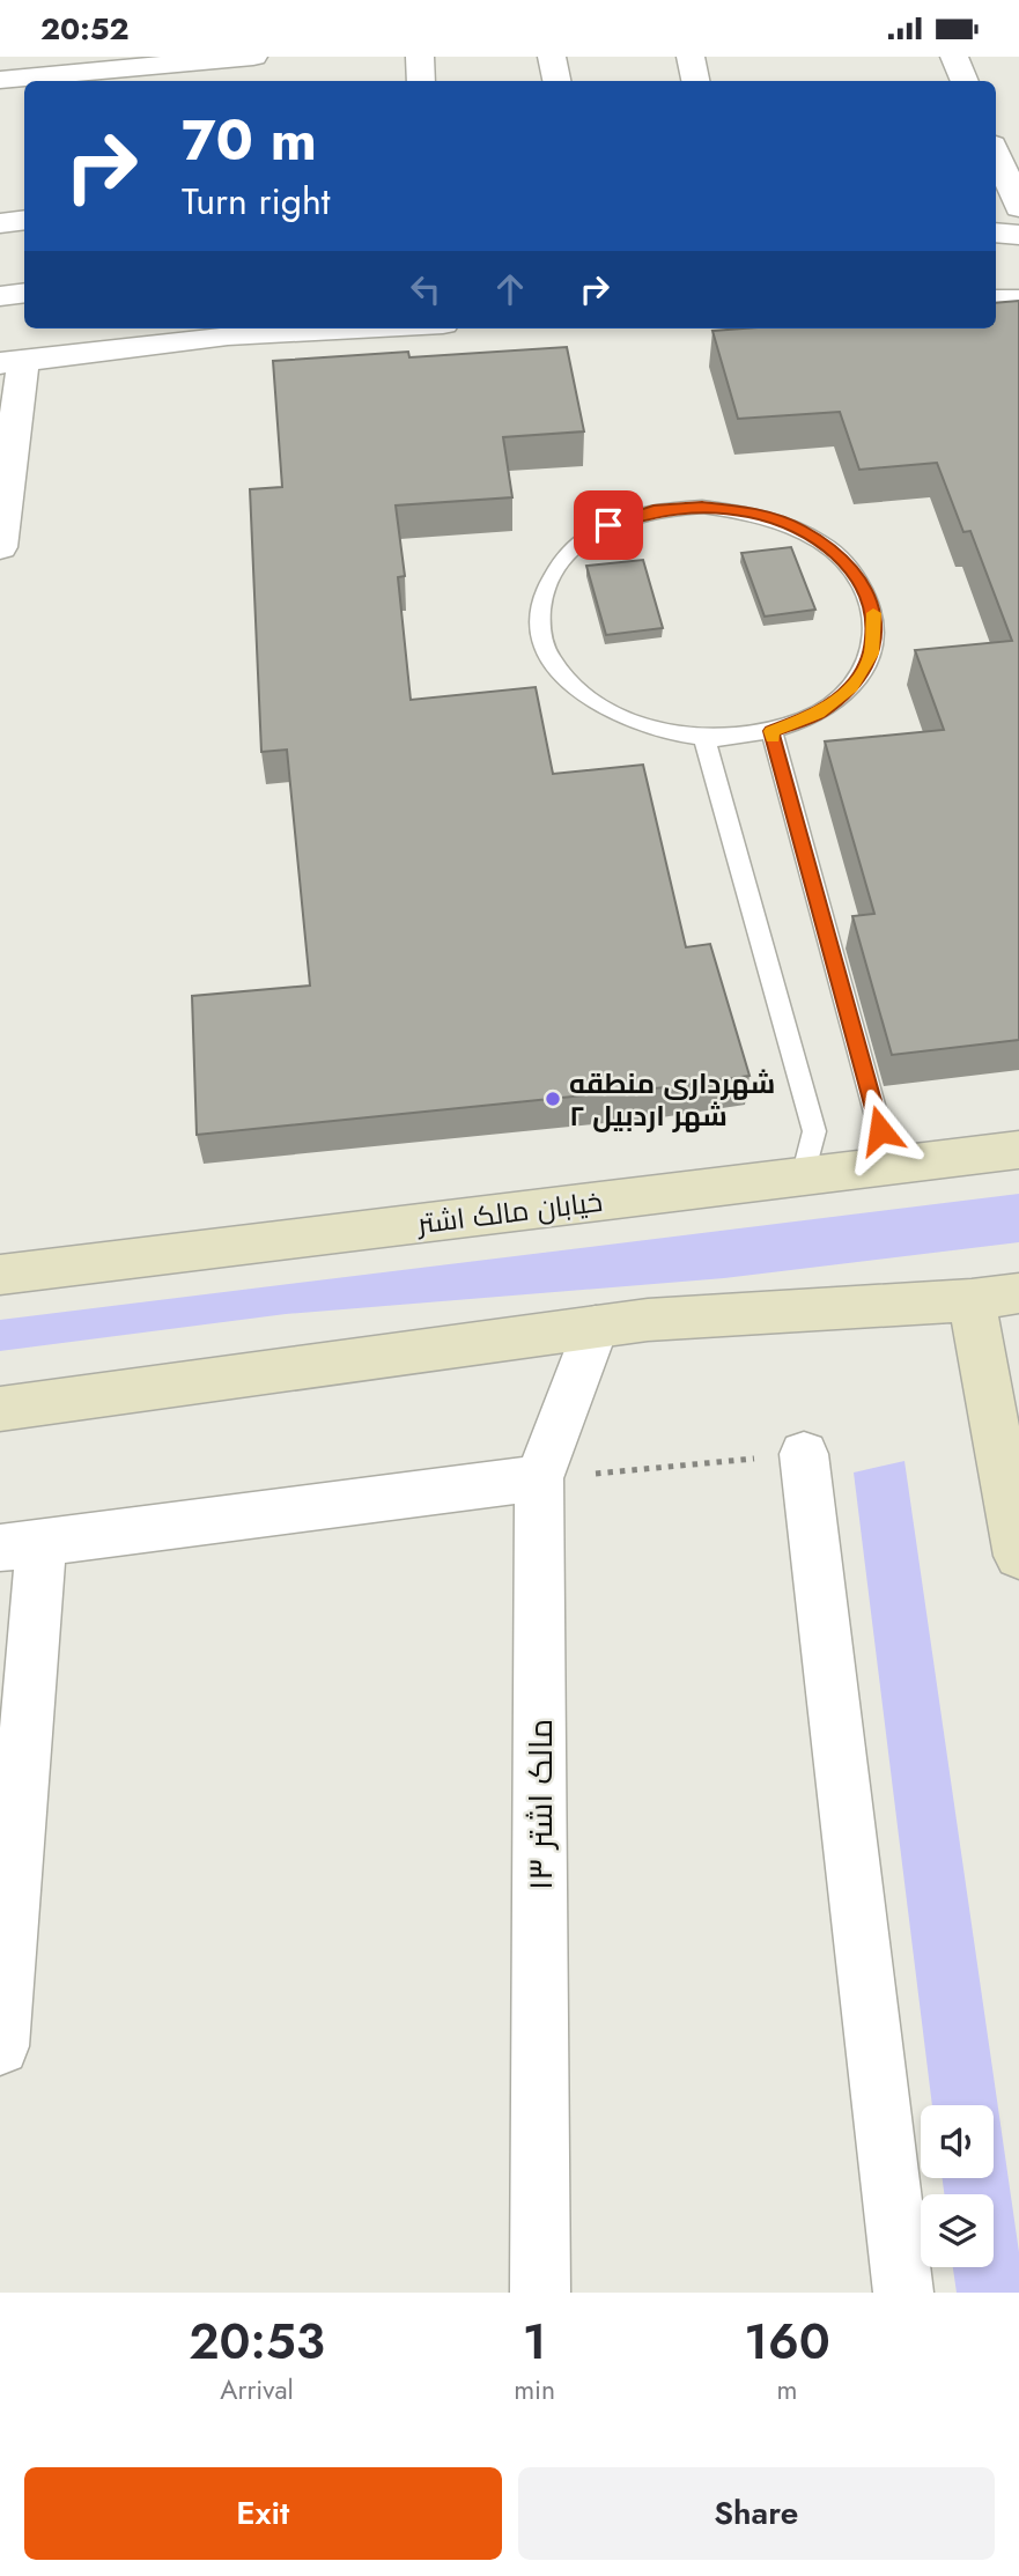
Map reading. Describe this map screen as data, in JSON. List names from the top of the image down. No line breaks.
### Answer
{"streets":{"main road":["خیابان مالک اشتر"],"street":["مالک اشتر ۱۳"]},"places":["شهرداری منطقه ۲ شهر اردبیل"],"page":{"status":"20:52","turn":["70 m","Turn right"],"eta":["20:53","Arrival","1","min","160","m"],"buttons":["Exit","Share"]}}
